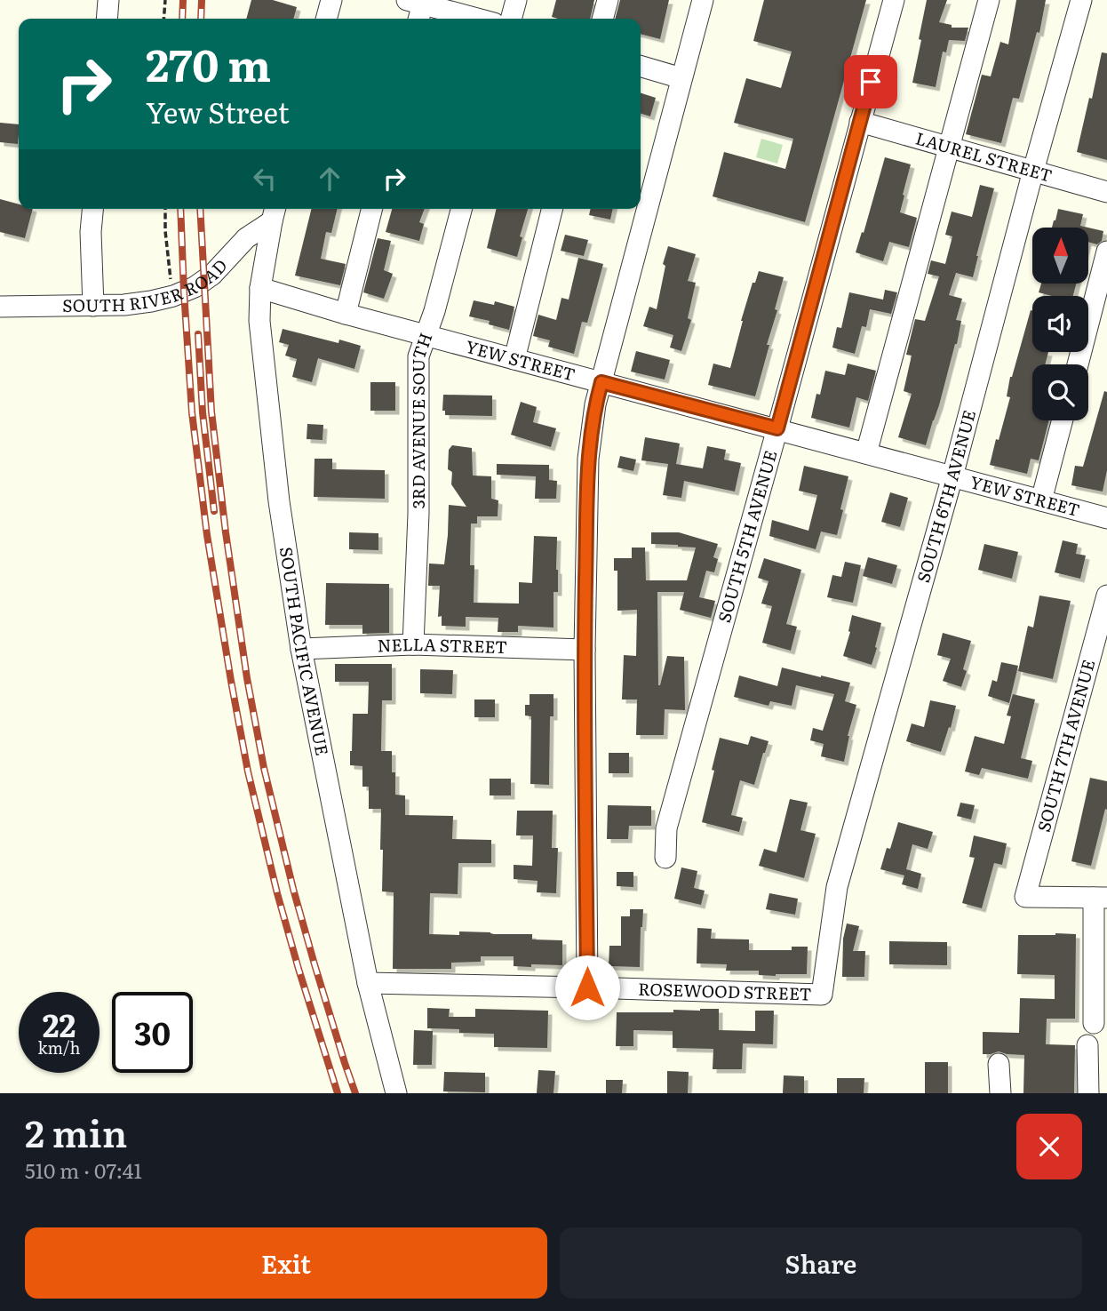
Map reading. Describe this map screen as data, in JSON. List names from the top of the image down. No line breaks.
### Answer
{"streets":{"street":["LAUREL STREET","SOUTH RIVER ROAD","YEW STREET","3RD AVENUE SOUTH","SOUTH 6TH AVENUE","SOUTH 5TH AVENUE","NELLA STREET","SOUTH PACIFIC AVENUE","SOUTH 7TH AVENUE","ROSEWOOD STREET"]},"crossings":[["LAUREL STREET","SOUTH 6TH AVENUE"],["LAUREL STREET","SOUTH 5TH AVENUE"],["SOUTH RIVER ROAD","SOUTH PACIFIC AVENUE"],["YEW STREET","3RD AVENUE SOUTH"],["YEW STREET","SOUTH 6TH AVENUE"],["YEW STREET","SOUTH 5TH AVENUE"],["YEW STREET","SOUTH PACIFIC AVENUE"],["3RD AVENUE SOUTH","NELLA STREET"],["SOUTH 6TH AVENUE","ROSEWOOD STREET"],["NELLA STREET","SOUTH PACIFIC AVENUE"],["SOUTH PACIFIC AVENUE","ROSEWOOD STREET"]],"north":"top","page":{"turn":["270 m","Yew Street"],"speed":"22 km/h","limit":"30","heading":["2 min","510 m · 07:41"],"buttons":["Exit","Share"]}}
